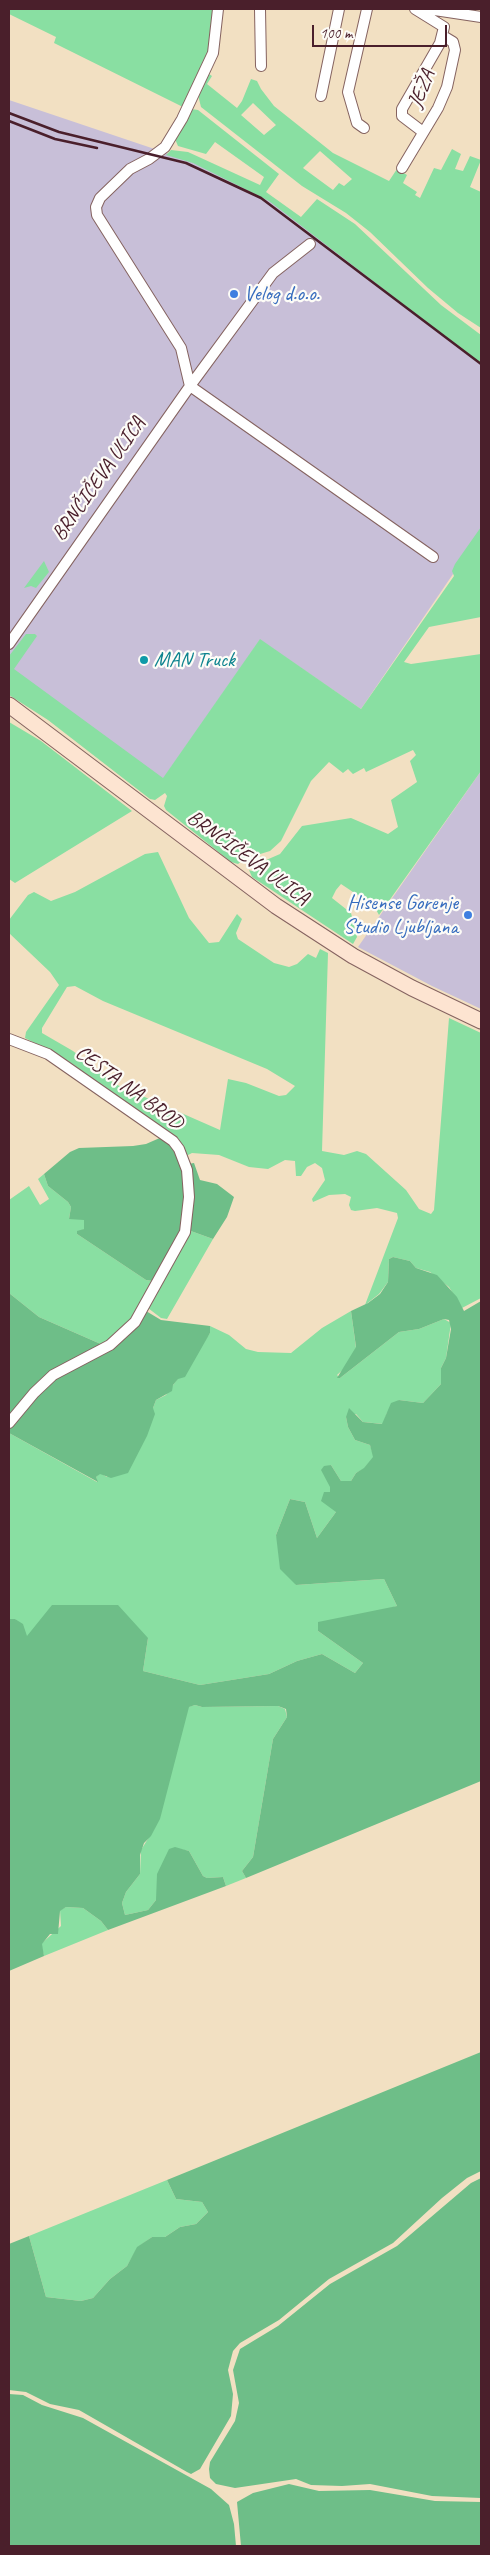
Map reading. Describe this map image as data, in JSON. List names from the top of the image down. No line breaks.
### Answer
{"streets":{"street":["JEŽA","BRNČIČEVA ULICA","CESTA NA BROD"]},"places":["Velog d.o.o.","MAN Truck","Hisense Gorenje Studio Ljubljana"],"scale_bar":"100 m"}
